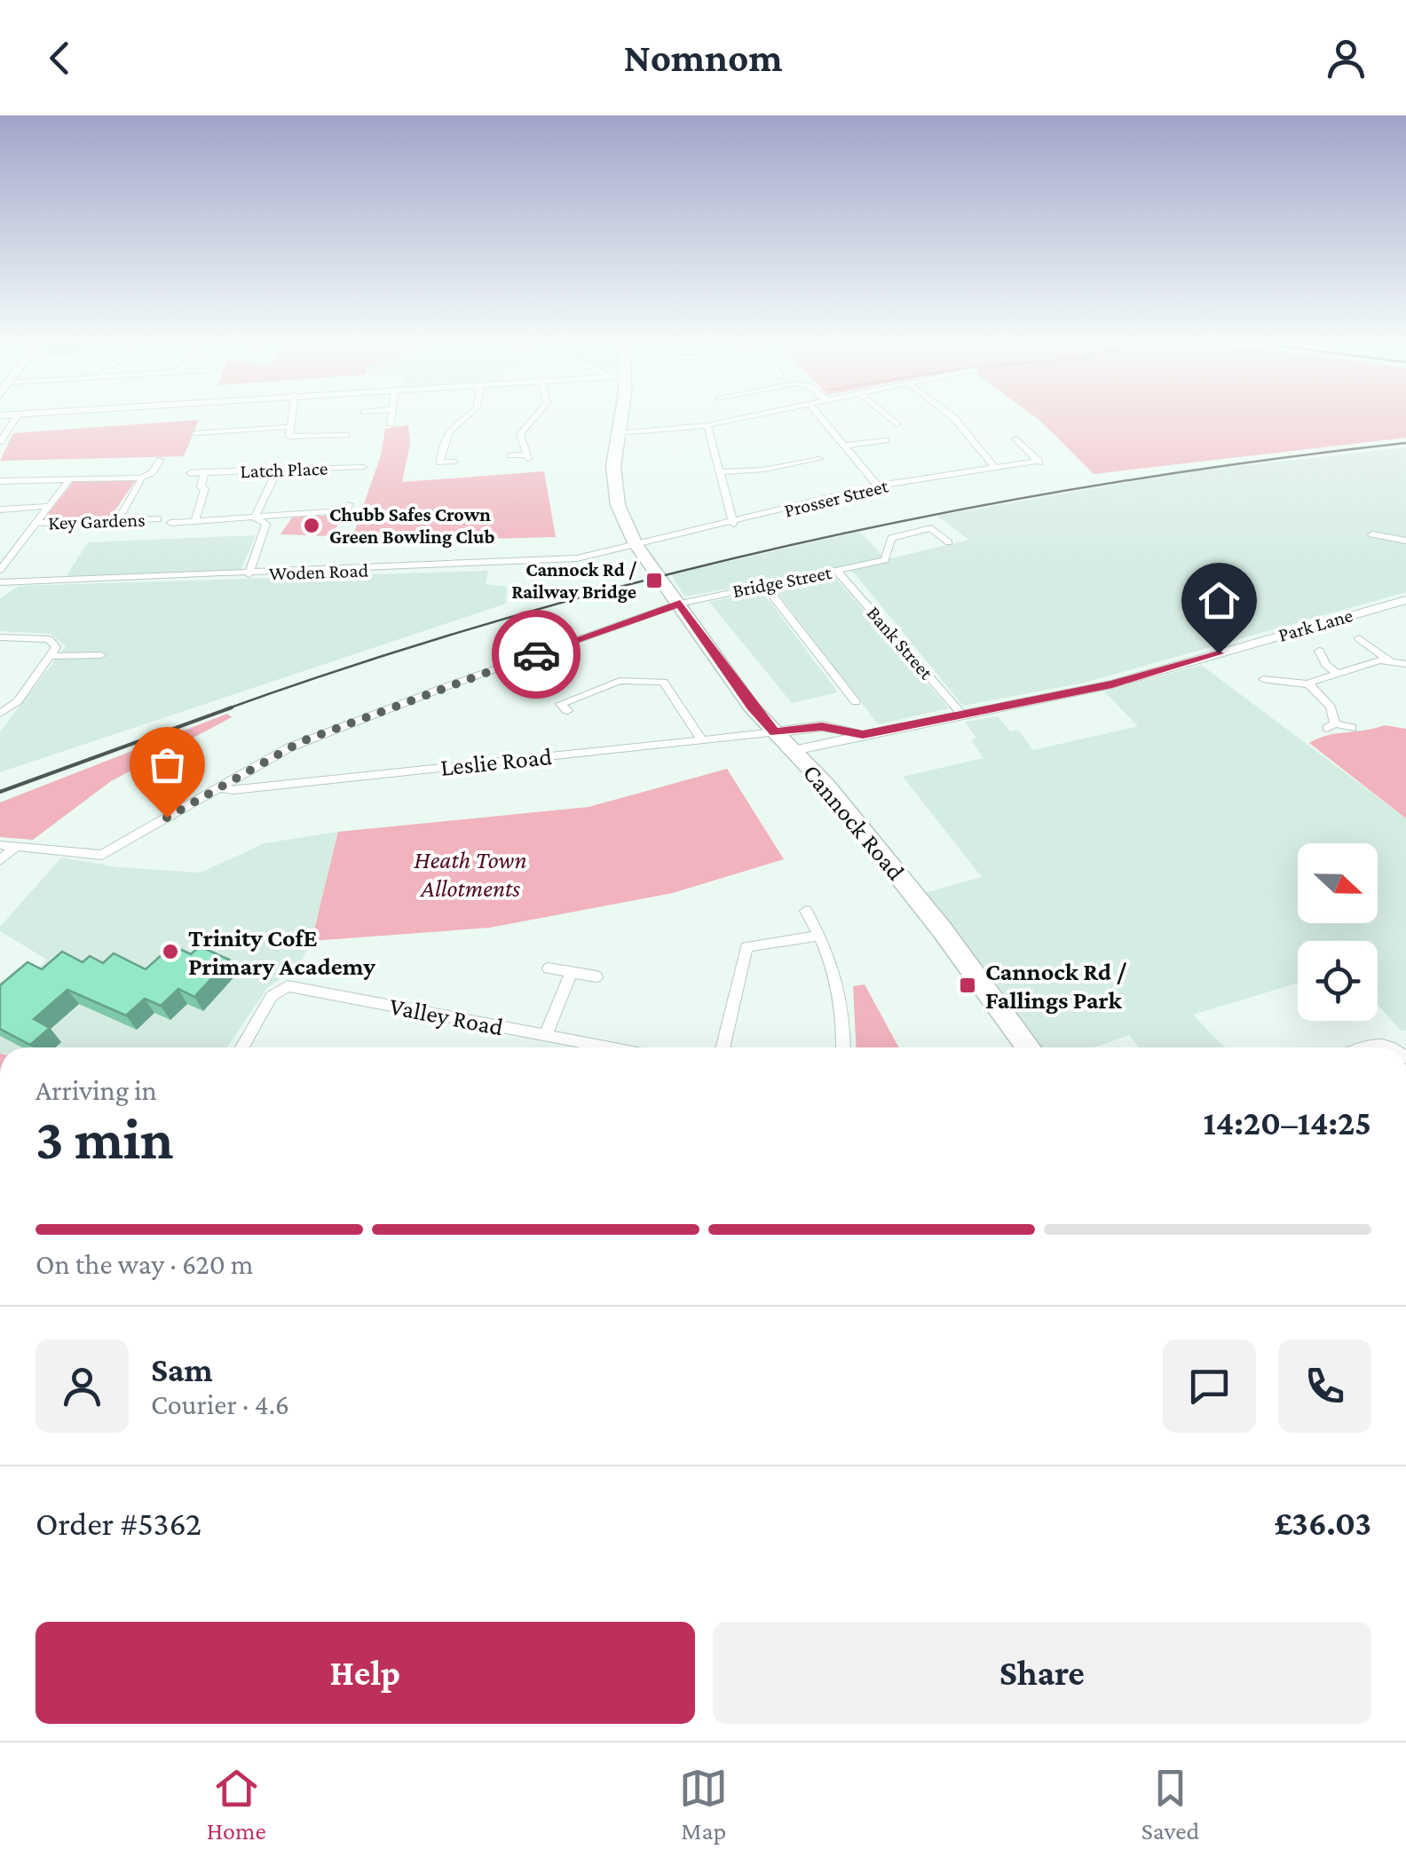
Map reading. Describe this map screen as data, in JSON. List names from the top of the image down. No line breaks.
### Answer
{"streets":{"highway":["Cannock Road"],"street":["Latch Place","Prosser Street","Key Gardens","Woden Road","Bridge Street","Park Lane","Bank Street","Leslie Road","Valley Road"]},"crossings":[["Prosser Street","Woden Road"],["Prosser Street","Cannock Road"],["Woden Road","Cannock Road"],["Bridge Street","Bank Street"],["Bridge Street","Leslie Road"],["Bridge Street","Cannock Road"],["Park Lane","Bank Street"],["Park Lane","Leslie Road"],["Park Lane","Cannock Road"],["Leslie Road","Cannock Road"]],"parks":["Heath Town Allotments"],"places":{"other":["Chubb Safes Crown Green Bowling Club","Trinity CofE Primary Academy"],"transit":["Cannock Rd / Railway Bridge","Cannock Rd / Fallings Park"]},"north":"right","page":{"header":"Nomnom","heading":["3 min","Arriving in","14:20–14:25"],"panel":["Sam","Courier · 4.6","Order #5362","£36.03"],"bar":"On the way · 620 m","buttons":["Help","Share"],"tabs":["Home","Map","Saved"]}}
